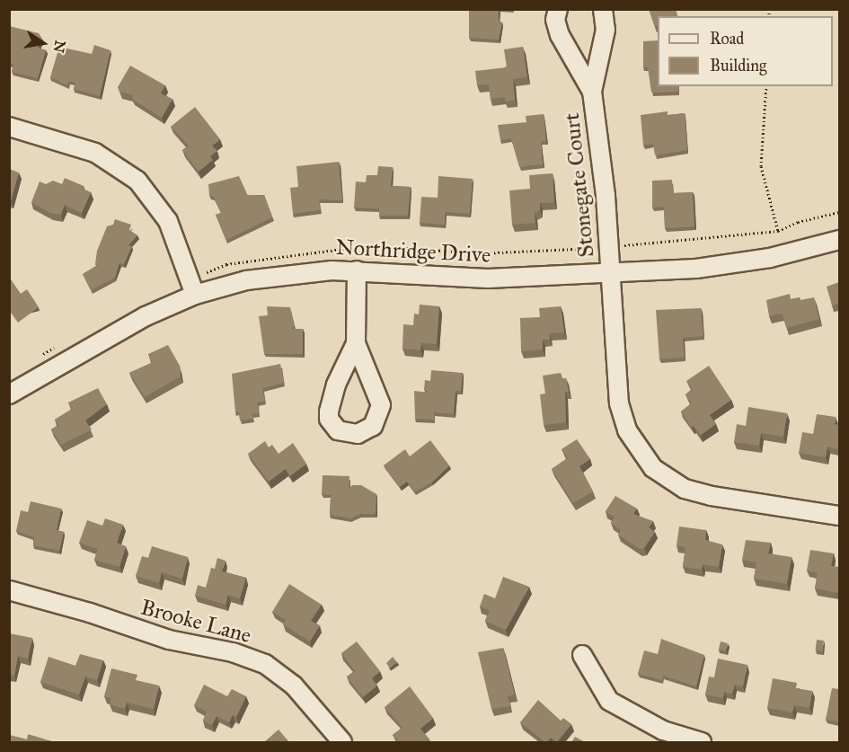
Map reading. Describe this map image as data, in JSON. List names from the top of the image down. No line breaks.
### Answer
{"streets":{"street":["Stonegate Court","Northridge Drive","Brooke Lane"]},"crossings":[["Stonegate Court","Northridge Drive"]],"legend":["Road","Building"],"north":"right"}
